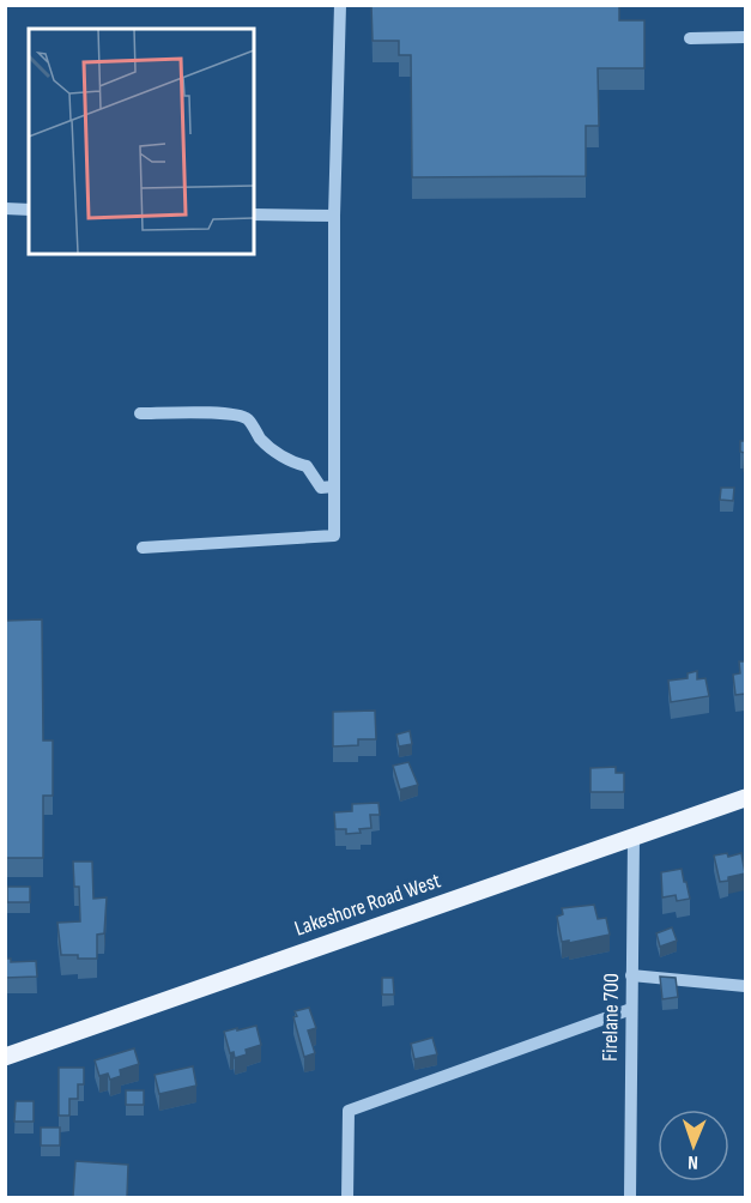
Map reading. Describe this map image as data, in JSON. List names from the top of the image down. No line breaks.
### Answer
{"streets":{"main road":["Lakeshore Road West"],"street":["Firelane 700"]},"crossings":[["Lakeshore Road West","Firelane 700"]],"north":"bottom"}
